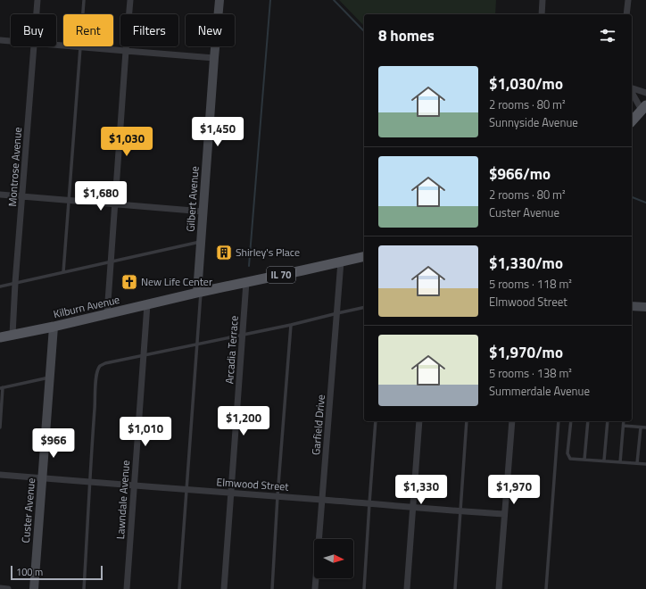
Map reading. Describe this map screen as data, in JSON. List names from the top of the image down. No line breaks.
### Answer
{"streets":{"main road":["IL 70","Kilburn Avenue"],"street":["Montrose Avenue","Gilbert Avenue","Arcadia Terrace","Garfield Drive","Elmwood Street","Lawndale Avenue","Custer Avenue"]},"crossings":[["Montrose Avenue","Kilburn Avenue"],["Gilbert Avenue","Kilburn Avenue"],["Kilburn Avenue","Arcadia Terrace"],["Kilburn Avenue","Garfield Drive"],["Kilburn Avenue","Lawndale Avenue"],["Kilburn Avenue","Custer Avenue"],["Arcadia Terrace","Elmwood Street"],["Garfield Drive","Elmwood Street"],["Elmwood Street","Lawndale Avenue"],["Elmwood Street","Custer Avenue"]],"places":{"building":["Shirley's Place"],"church":["New Life Center"]},"scale_bar":"100 m","north":"right","page":{"chip":["Buy","Rent","Filters","New"],"heading":"8 homes","list":[{"name":"$1,030/mo","note":"2 rooms · 80 m² · Sunnyside Avenue"},{"name":"$966/mo","note":"2 rooms · 80 m² · Custer Avenue"},{"name":"$1,330/mo","note":"5 rooms · 118 m² · Elmwood Street"},{"name":"$1,970/mo","note":"5 rooms · 138 m² · Summerdale Avenue"}],"price":["$1,450","$1,030","$1,680","$1,200","$1,010","$966","$1,330","$1,970"],"scale":"100 m"}}
